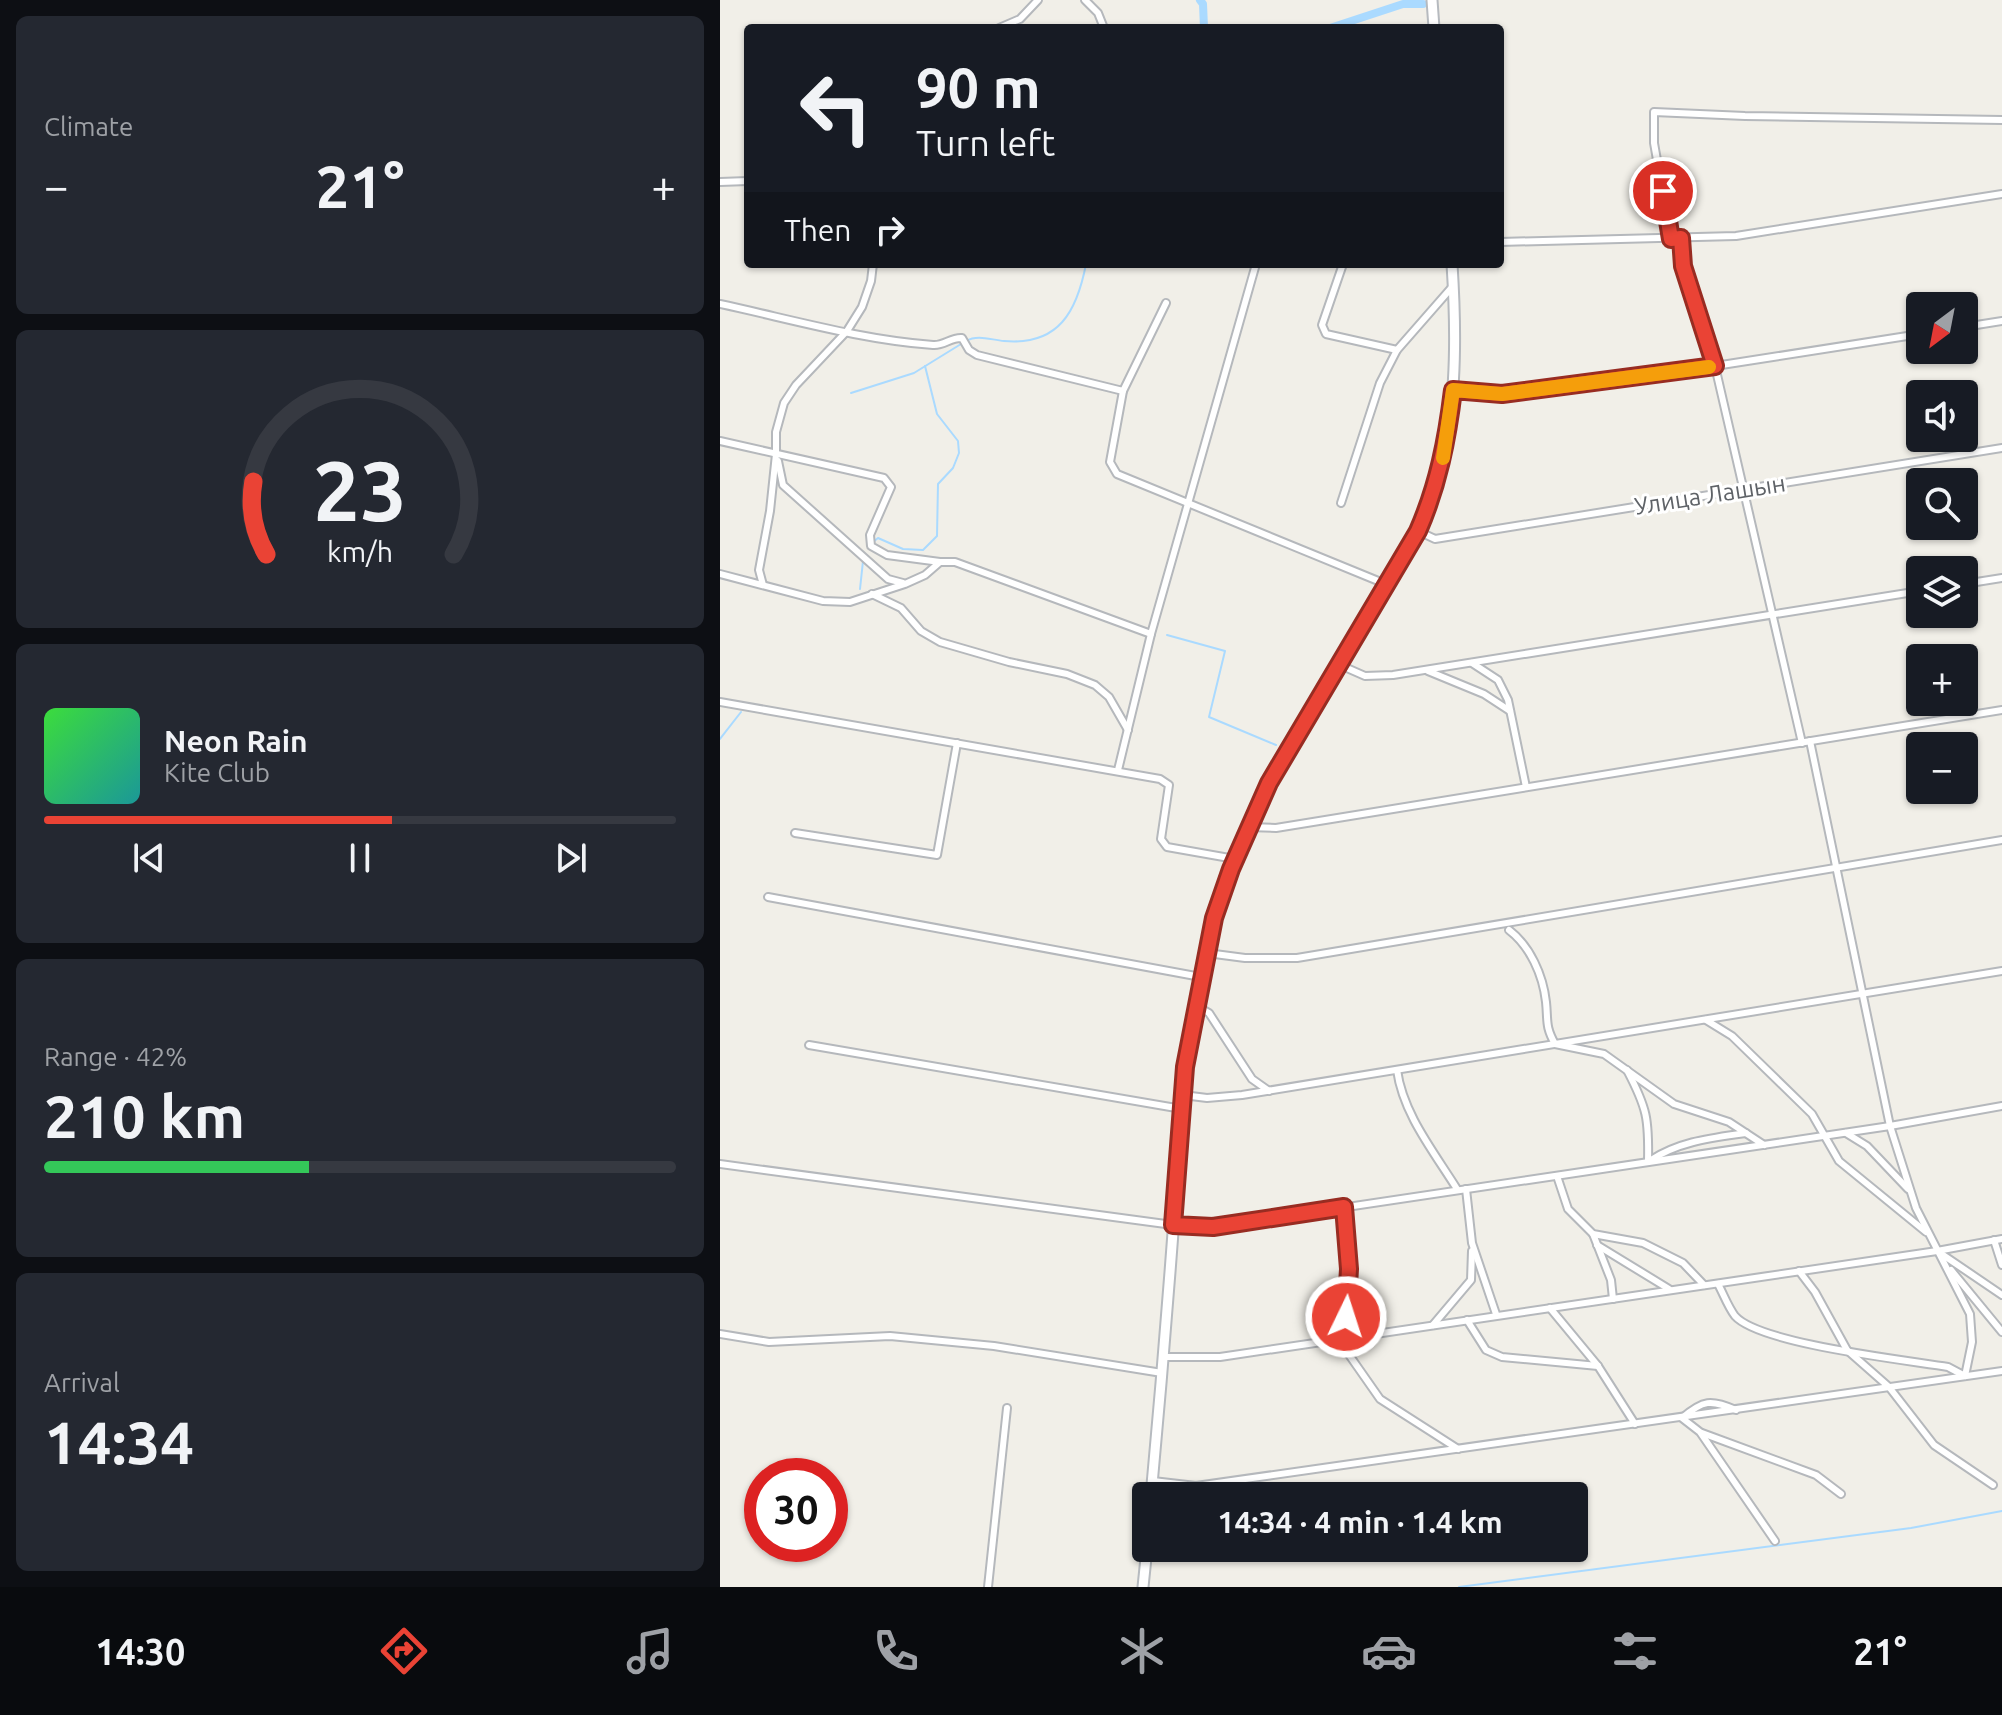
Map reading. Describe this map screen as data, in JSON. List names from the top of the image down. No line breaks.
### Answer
{"streets":{"street":["Улица Лашын"]},"north":"bottom left","page":{"tile":["Climate",["Range · 42%","210 km"],["Arrival","14:34"]],"turn":["90 m","Turn left"],"heat":["−","21°","+"],"then":"Then","map_buttons":["+","−"],"song":["Neon Rain","Kite Club"],"limit":"30","trip":"14:34 · 4 min · 1.4 km","tabs":["14:30","21°"],"gauge":["23","km/h"]}}
